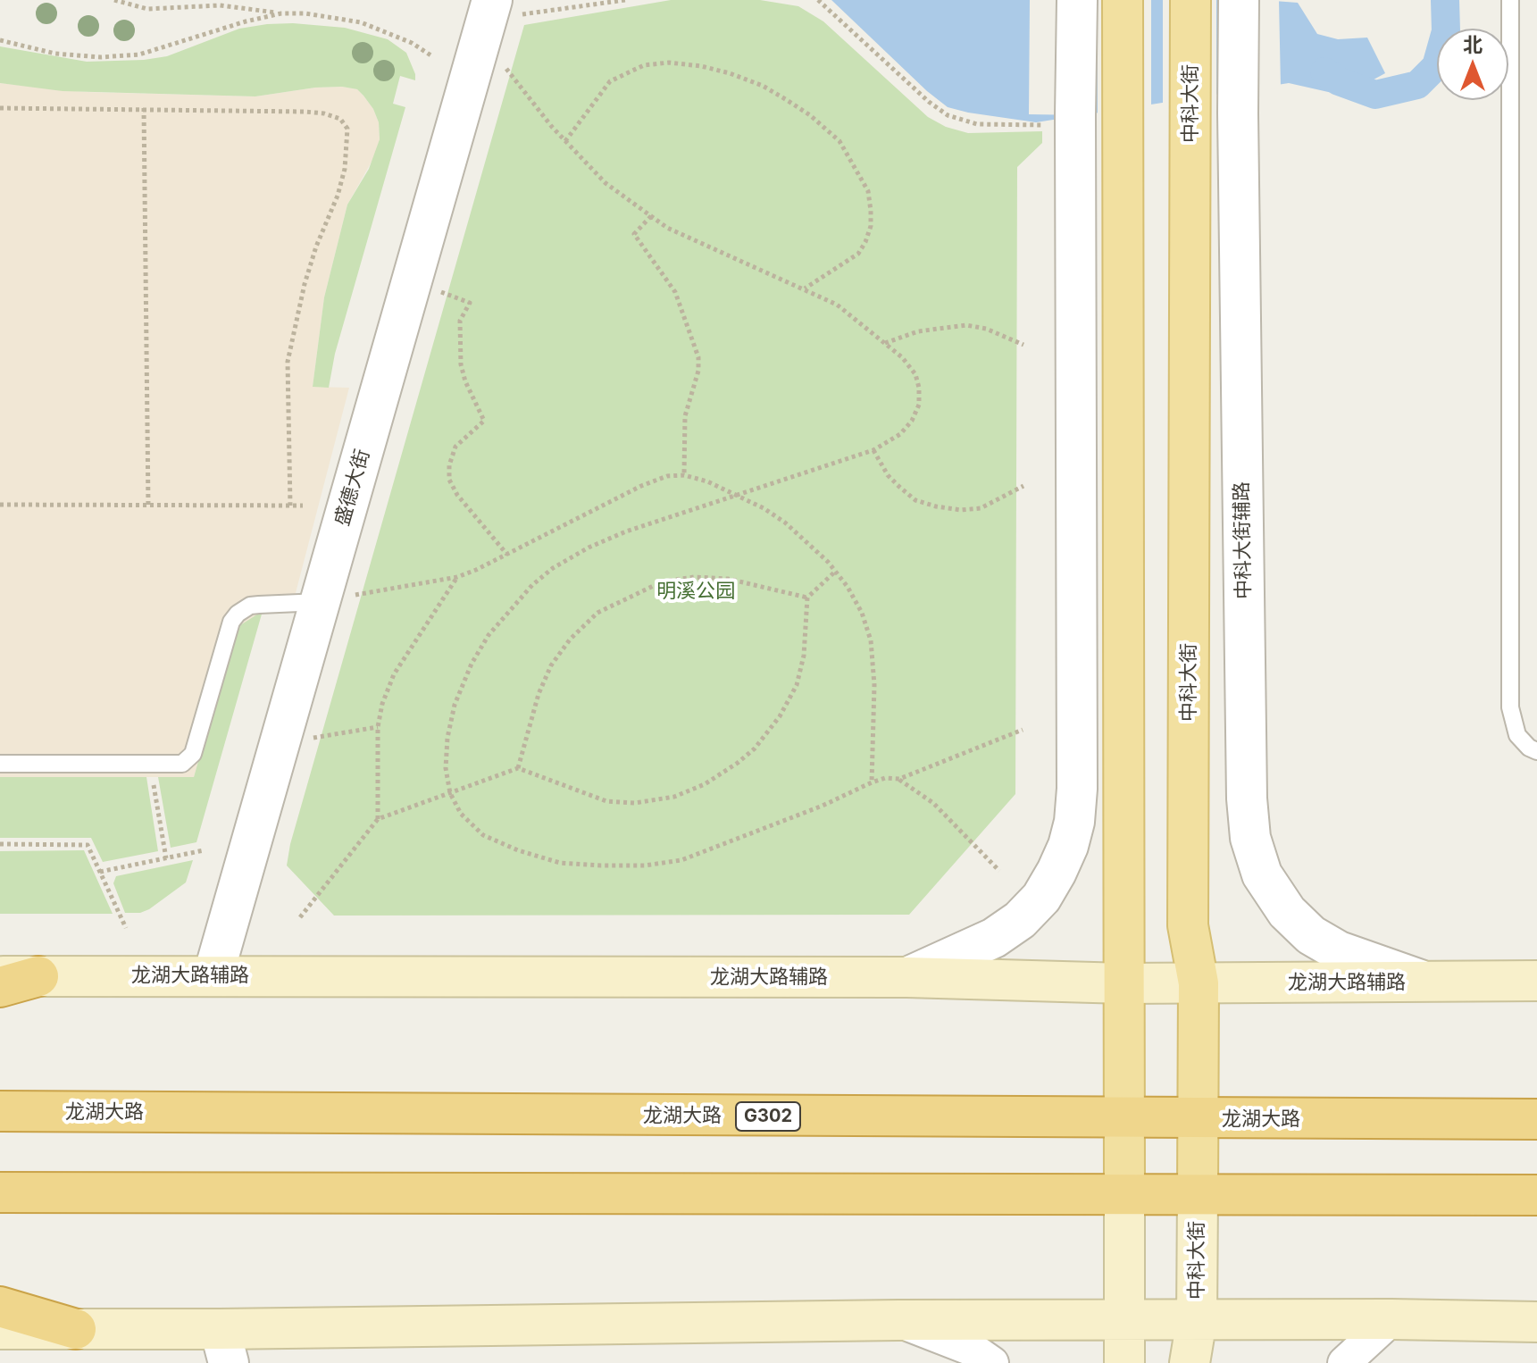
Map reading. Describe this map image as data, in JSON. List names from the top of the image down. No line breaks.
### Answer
{"streets":{"highway":["龙湖大路","G302"],"main road":["中科大街","龙湖大路辅路"],"street":["盛德大街","中科大街辅路"]},"crossings":[["中科大街","龙湖大路辅路"],["中科大街","龙湖大路"],["盛德大街","龙湖大路辅路"],["中科大街辅路","龙湖大路辅路"]],"parks":["明溪公园"],"north":"top"}
